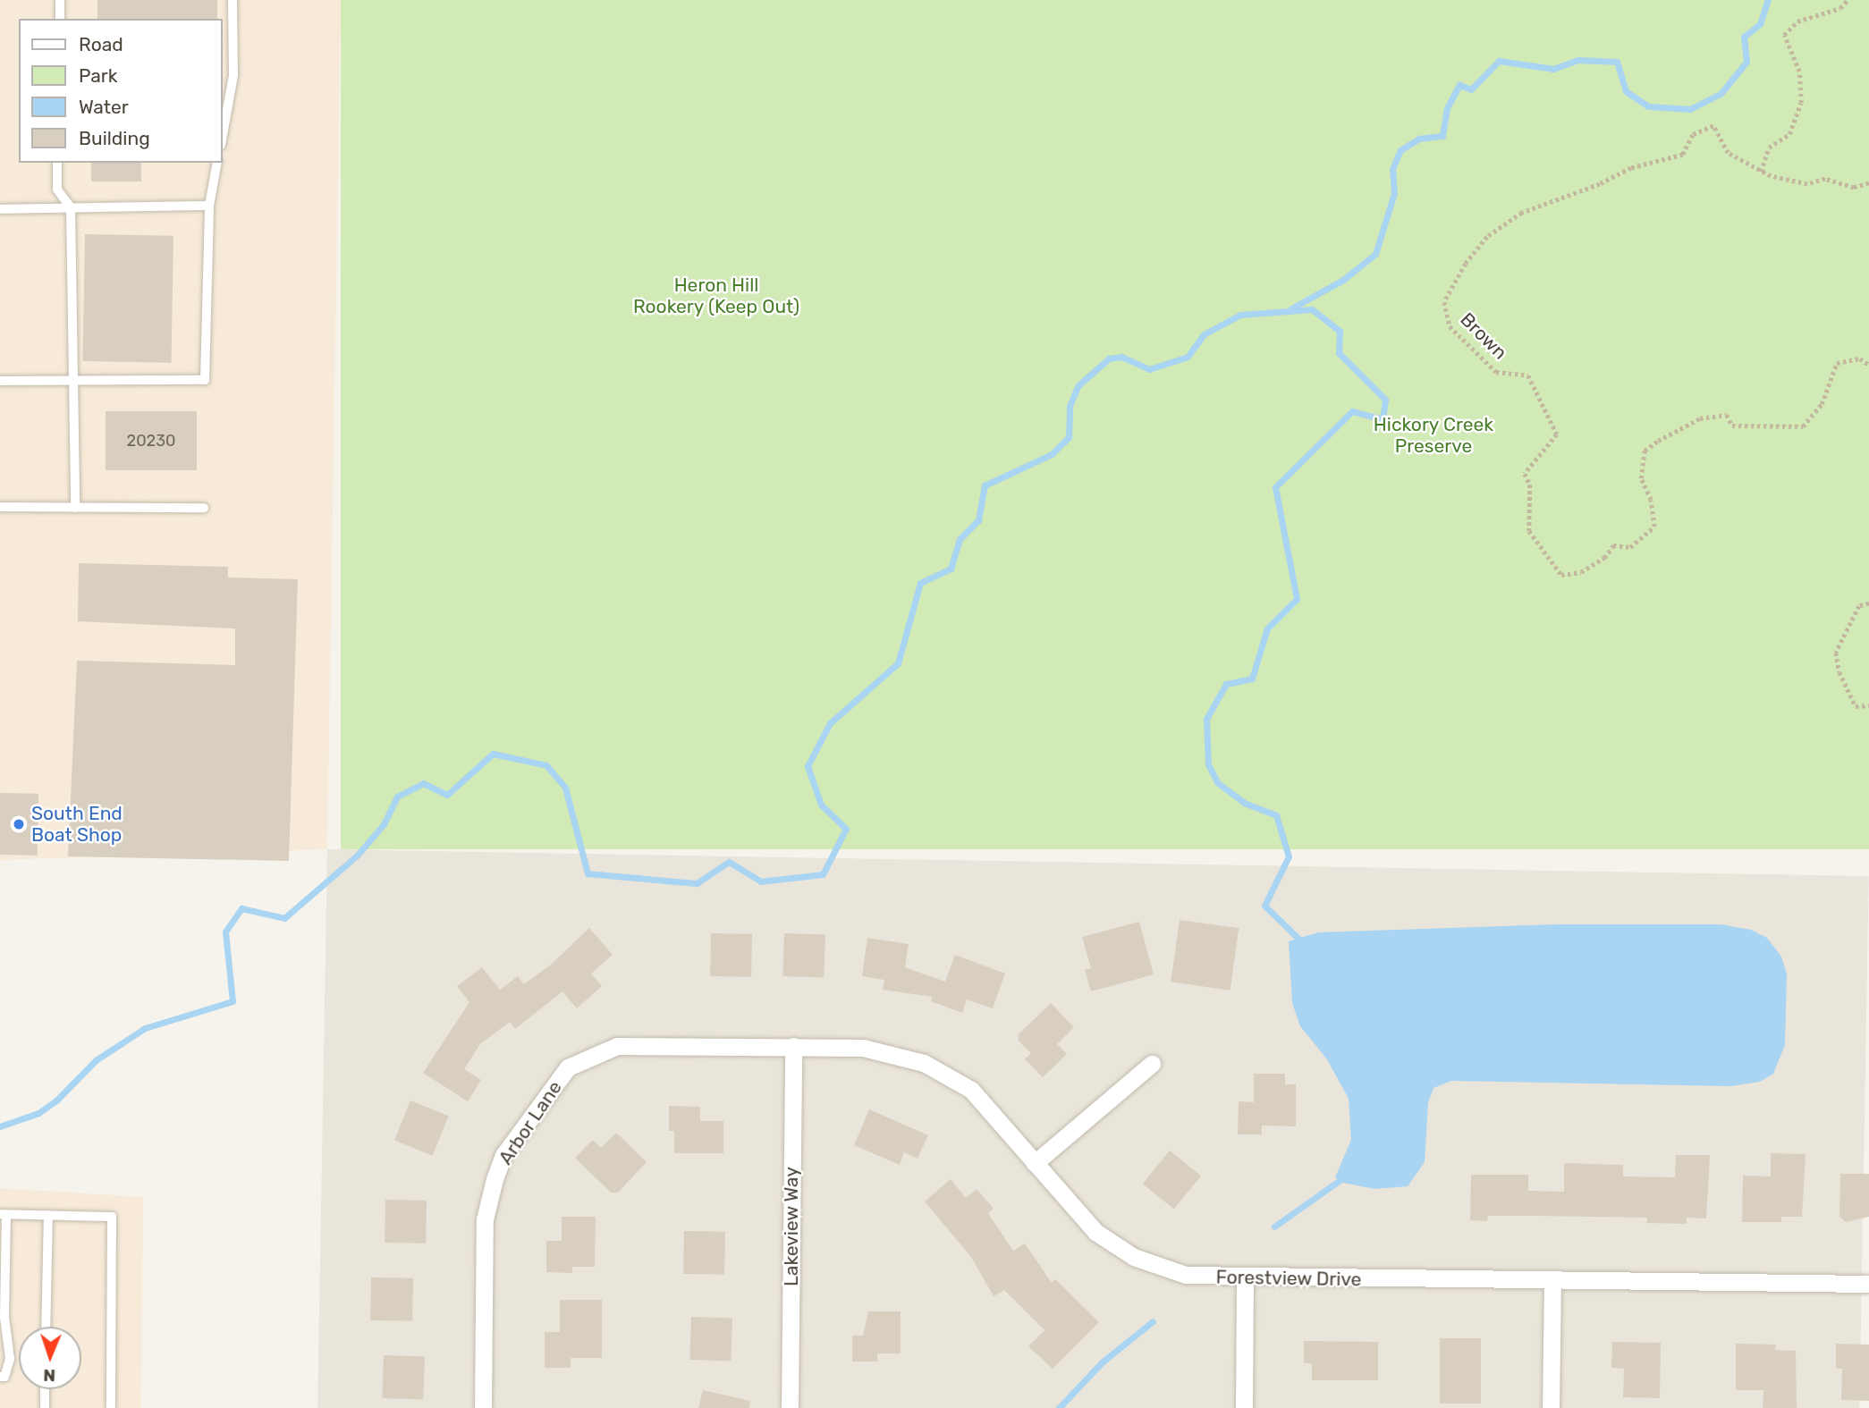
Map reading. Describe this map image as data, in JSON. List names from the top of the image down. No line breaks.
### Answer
{"streets":{"street":["Arbor Lane","Lakeview Way","Forestview Drive"],"path":["Brown"]},"crossings":[["Arbor Lane","Lakeview Way"],["Arbor Lane","Forestview Drive"],["Lakeview Way","Forestview Drive"]],"parks":["Heron Hill Rookery (Keep Out)","Hickory Creek Preserve"],"places":["South End Boat Shop"],"house_numbers":["20230"],"legend":["Road","Park","Water","Building"],"north":"bottom"}
